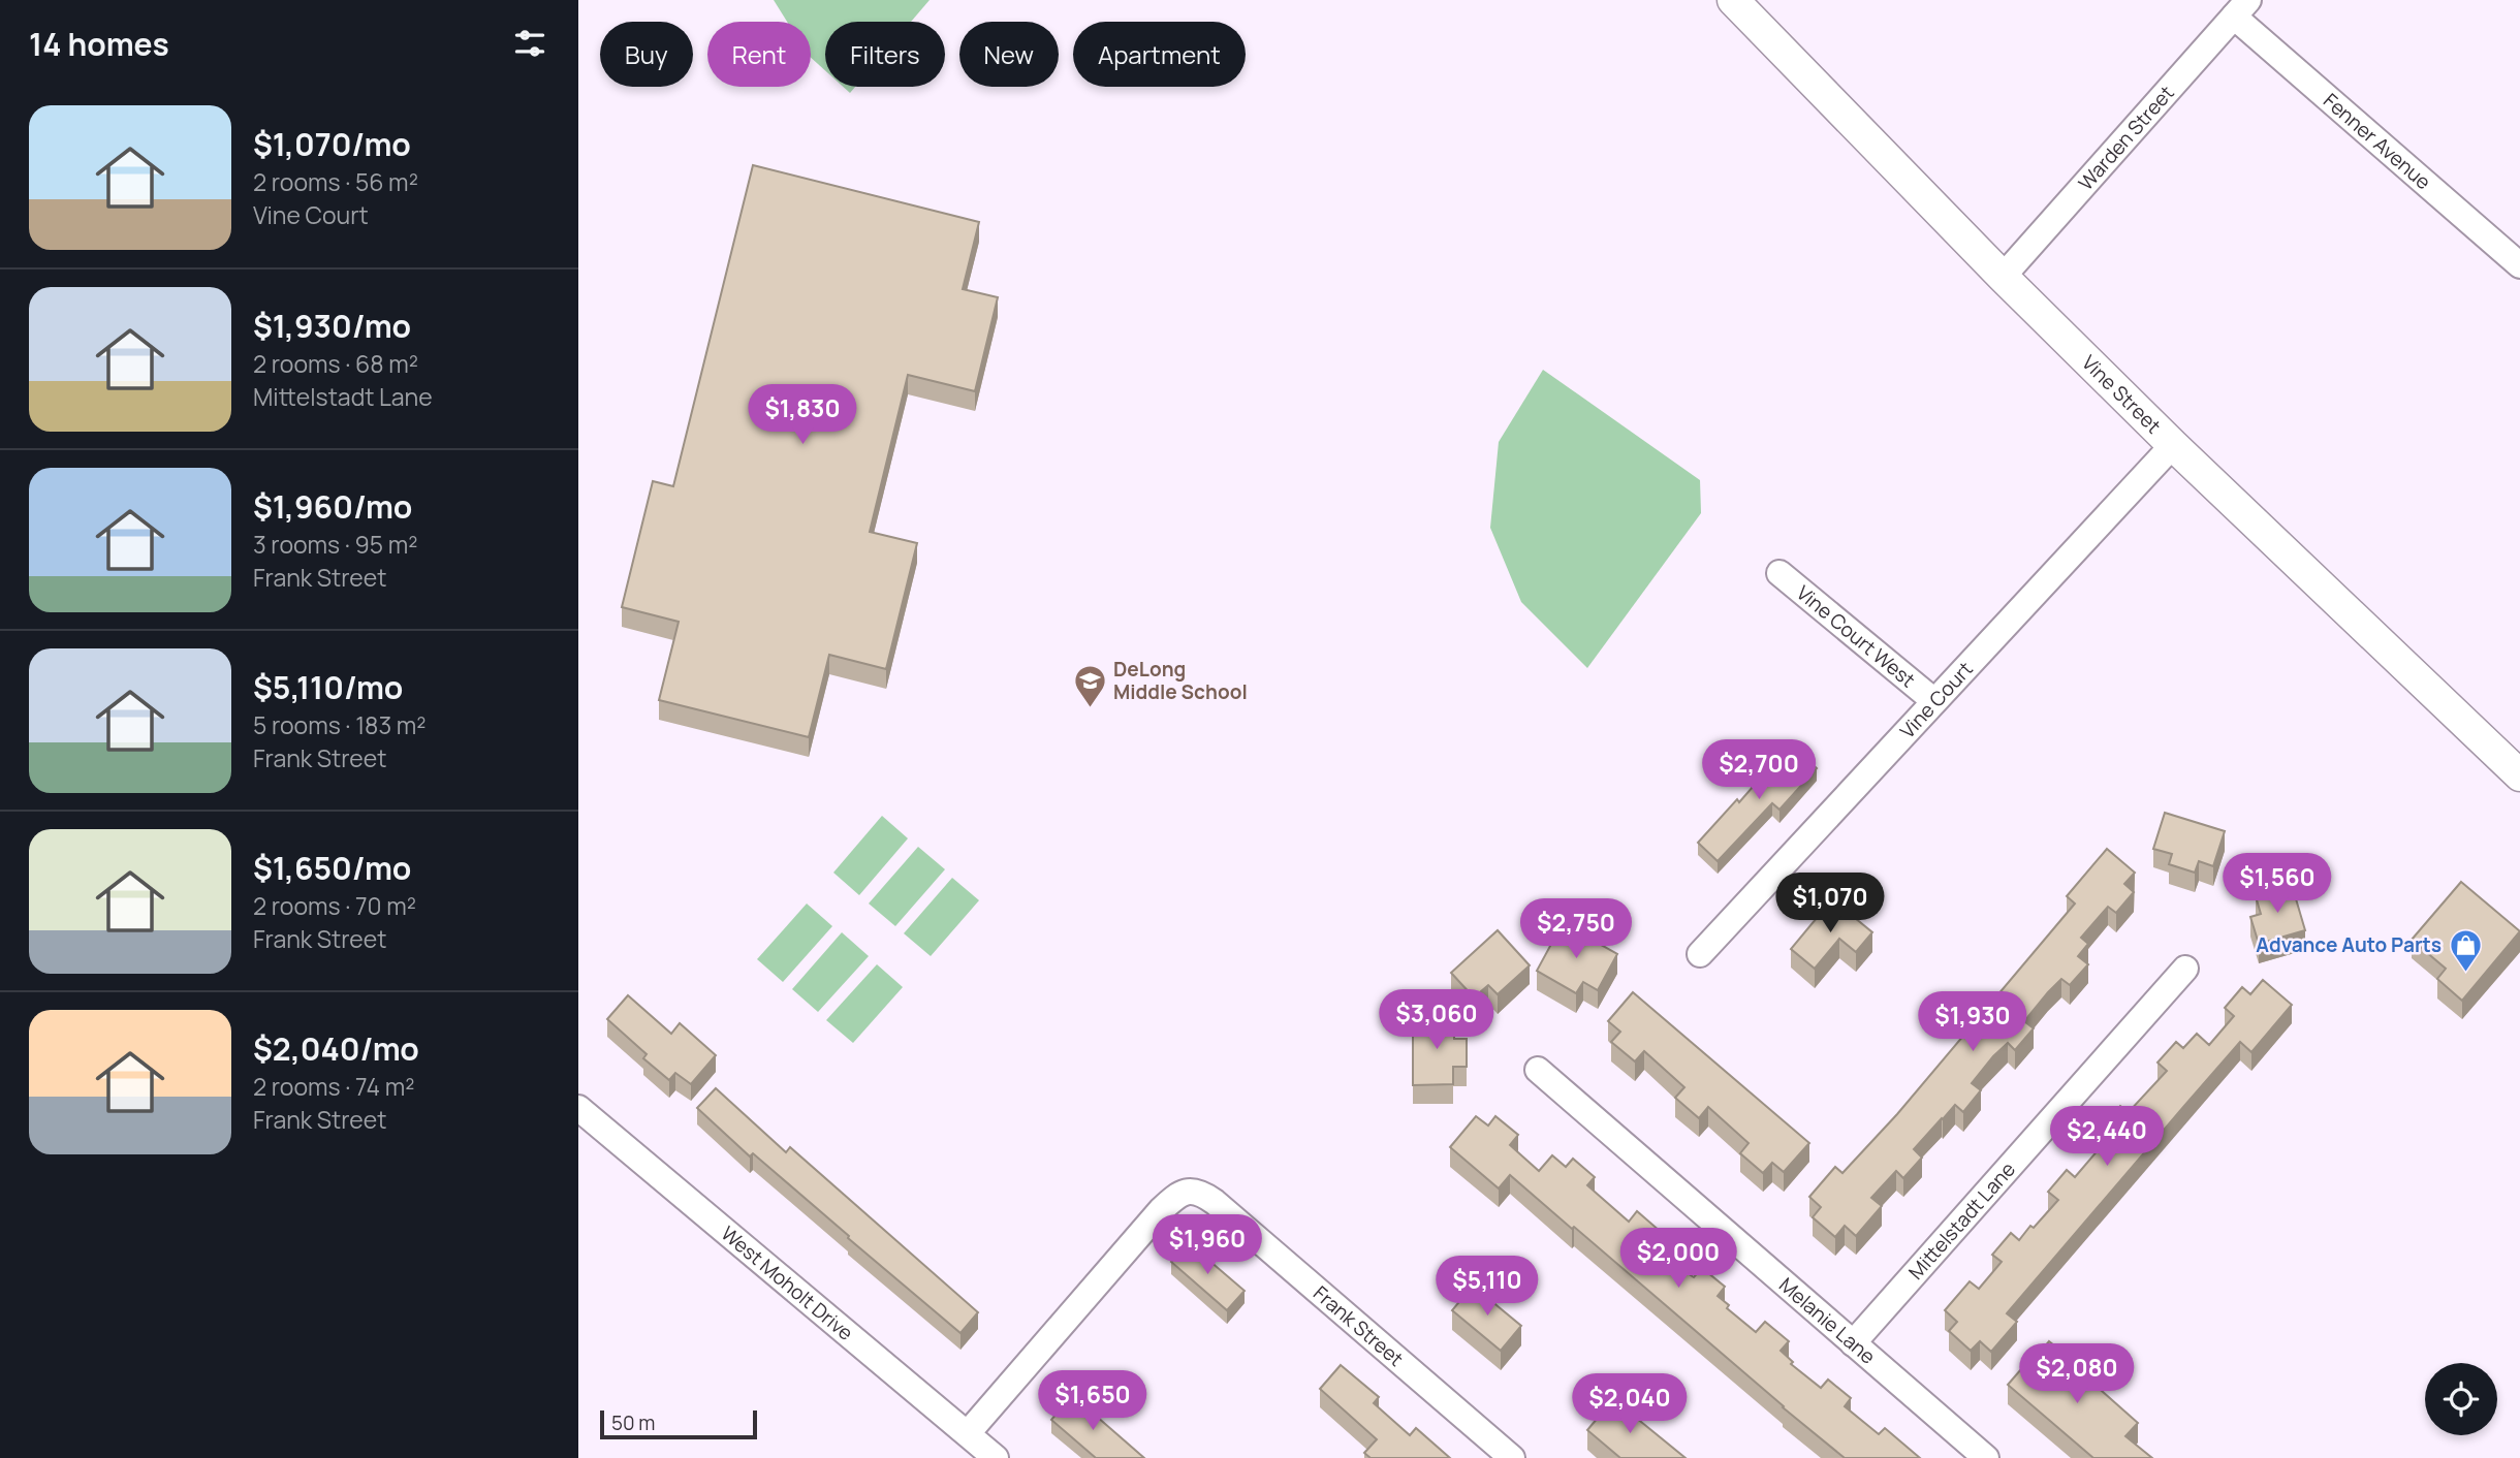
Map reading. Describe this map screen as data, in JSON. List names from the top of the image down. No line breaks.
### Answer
{"streets":{"street":["Warden Street","Fenner Avenue","Vine Street","Vine Court West","Vine Court","Mittelstadt Lane","West Moholt Drive","Melanie Lane","Frank Street"]},"crossings":[["Warden Street","Fenner Avenue"],["Warden Street","Vine Street"],["Vine Street","Vine Court"],["Vine Court West","Vine Court"],["Mittelstadt Lane","Melanie Lane"],["West Moholt Drive","Frank Street"]],"places":{"school or university":["DeLong Middle School"],"shop":["Advance Auto Parts"]},"scale_bar":"50 m","page":{"heading":"14 homes","chip":["Buy","Rent","Filters","New","Apartment"],"list":[{"name":"$1,070/mo","note":"2 rooms · 56 m² · Vine Court"},{"name":"$1,930/mo","note":"2 rooms · 68 m² · Mittelstadt Lane"},{"name":"$1,960/mo","note":"3 rooms · 95 m² · Frank Street"},{"name":"$5,110/mo","note":"5 rooms · 183 m² · Frank Street"},{"name":"$1,650/mo","note":"2 rooms · 70 m² · Frank Street"},{"name":"$2,040/mo","note":"2 rooms · 74 m² · Frank Street"}],"price":["$1,830","$2,700","$1,560","$1,070","$2,750","$3,060","$1,930","$2,440","$1,960","$2,000","$5,110","$2,080","$1,650","$2,040"],"scale":"50 m"}}
